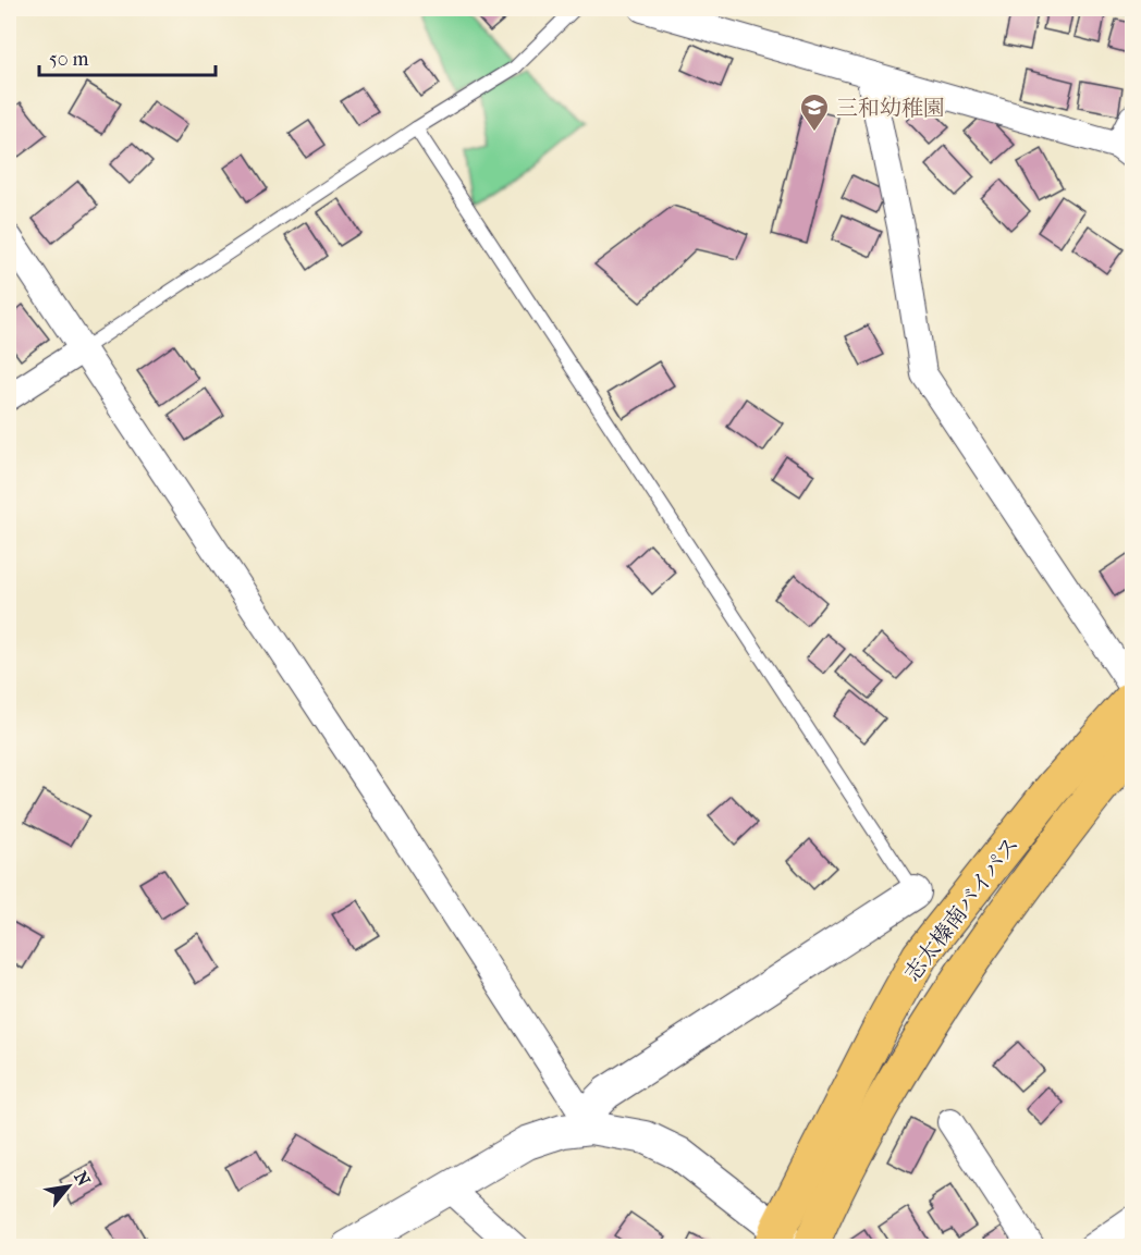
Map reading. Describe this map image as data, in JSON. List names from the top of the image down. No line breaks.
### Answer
{"streets":{"highway":["志太榛南バイパス"]},"places":{"school or university":["三和幼稚園"]},"scale_bar":"50 m","north":"top right"}
